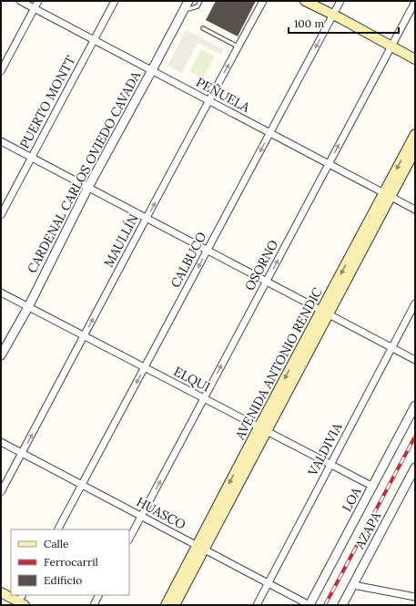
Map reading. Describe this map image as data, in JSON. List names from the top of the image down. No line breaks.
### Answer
{"streets":{"main road":["AVENIDA ANTONIO RENDIC"],"street":["PEÑUELA","PUERTO MONTT","CARDENAL CARLOS OVIEDO CAVADA","MAULLÍN","CALBUCO","OSORNO","ELQUI","VALDIVIA","LOA","HUASCO","AZAPA"]},"crossings":[["PEÑUELA","PUERTO MONTT"],["PEÑUELA","CARDENAL CARLOS OVIEDO CAVADA"],["PEÑUELA","MAULLÍN"],["PEÑUELA","CALBUCO"],["PEÑUELA","OSORNO"],["PEÑUELA","AVENIDA ANTONIO RENDIC"],["CARDENAL CARLOS OVIEDO CAVADA","ELQUI"],["MAULLÍN","ELQUI"],["MAULLÍN","HUASCO"],["CALBUCO","ELQUI"],["CALBUCO","HUASCO"],["OSORNO","ELQUI"],["OSORNO","HUASCO"],["AVENIDA ANTONIO RENDIC","ELQUI"],["AVENIDA ANTONIO RENDIC","HUASCO"],["ELQUI","VALDIVIA"],["ELQUI","LOA"],["VALDIVIA","HUASCO"],["LOA","HUASCO"]],"one_way":["MAULLÍN","CALBUCO","OSORNO"],"legend":["Calle","Ferrocarril","Edificio"],"scale_bar":"100 m"}
